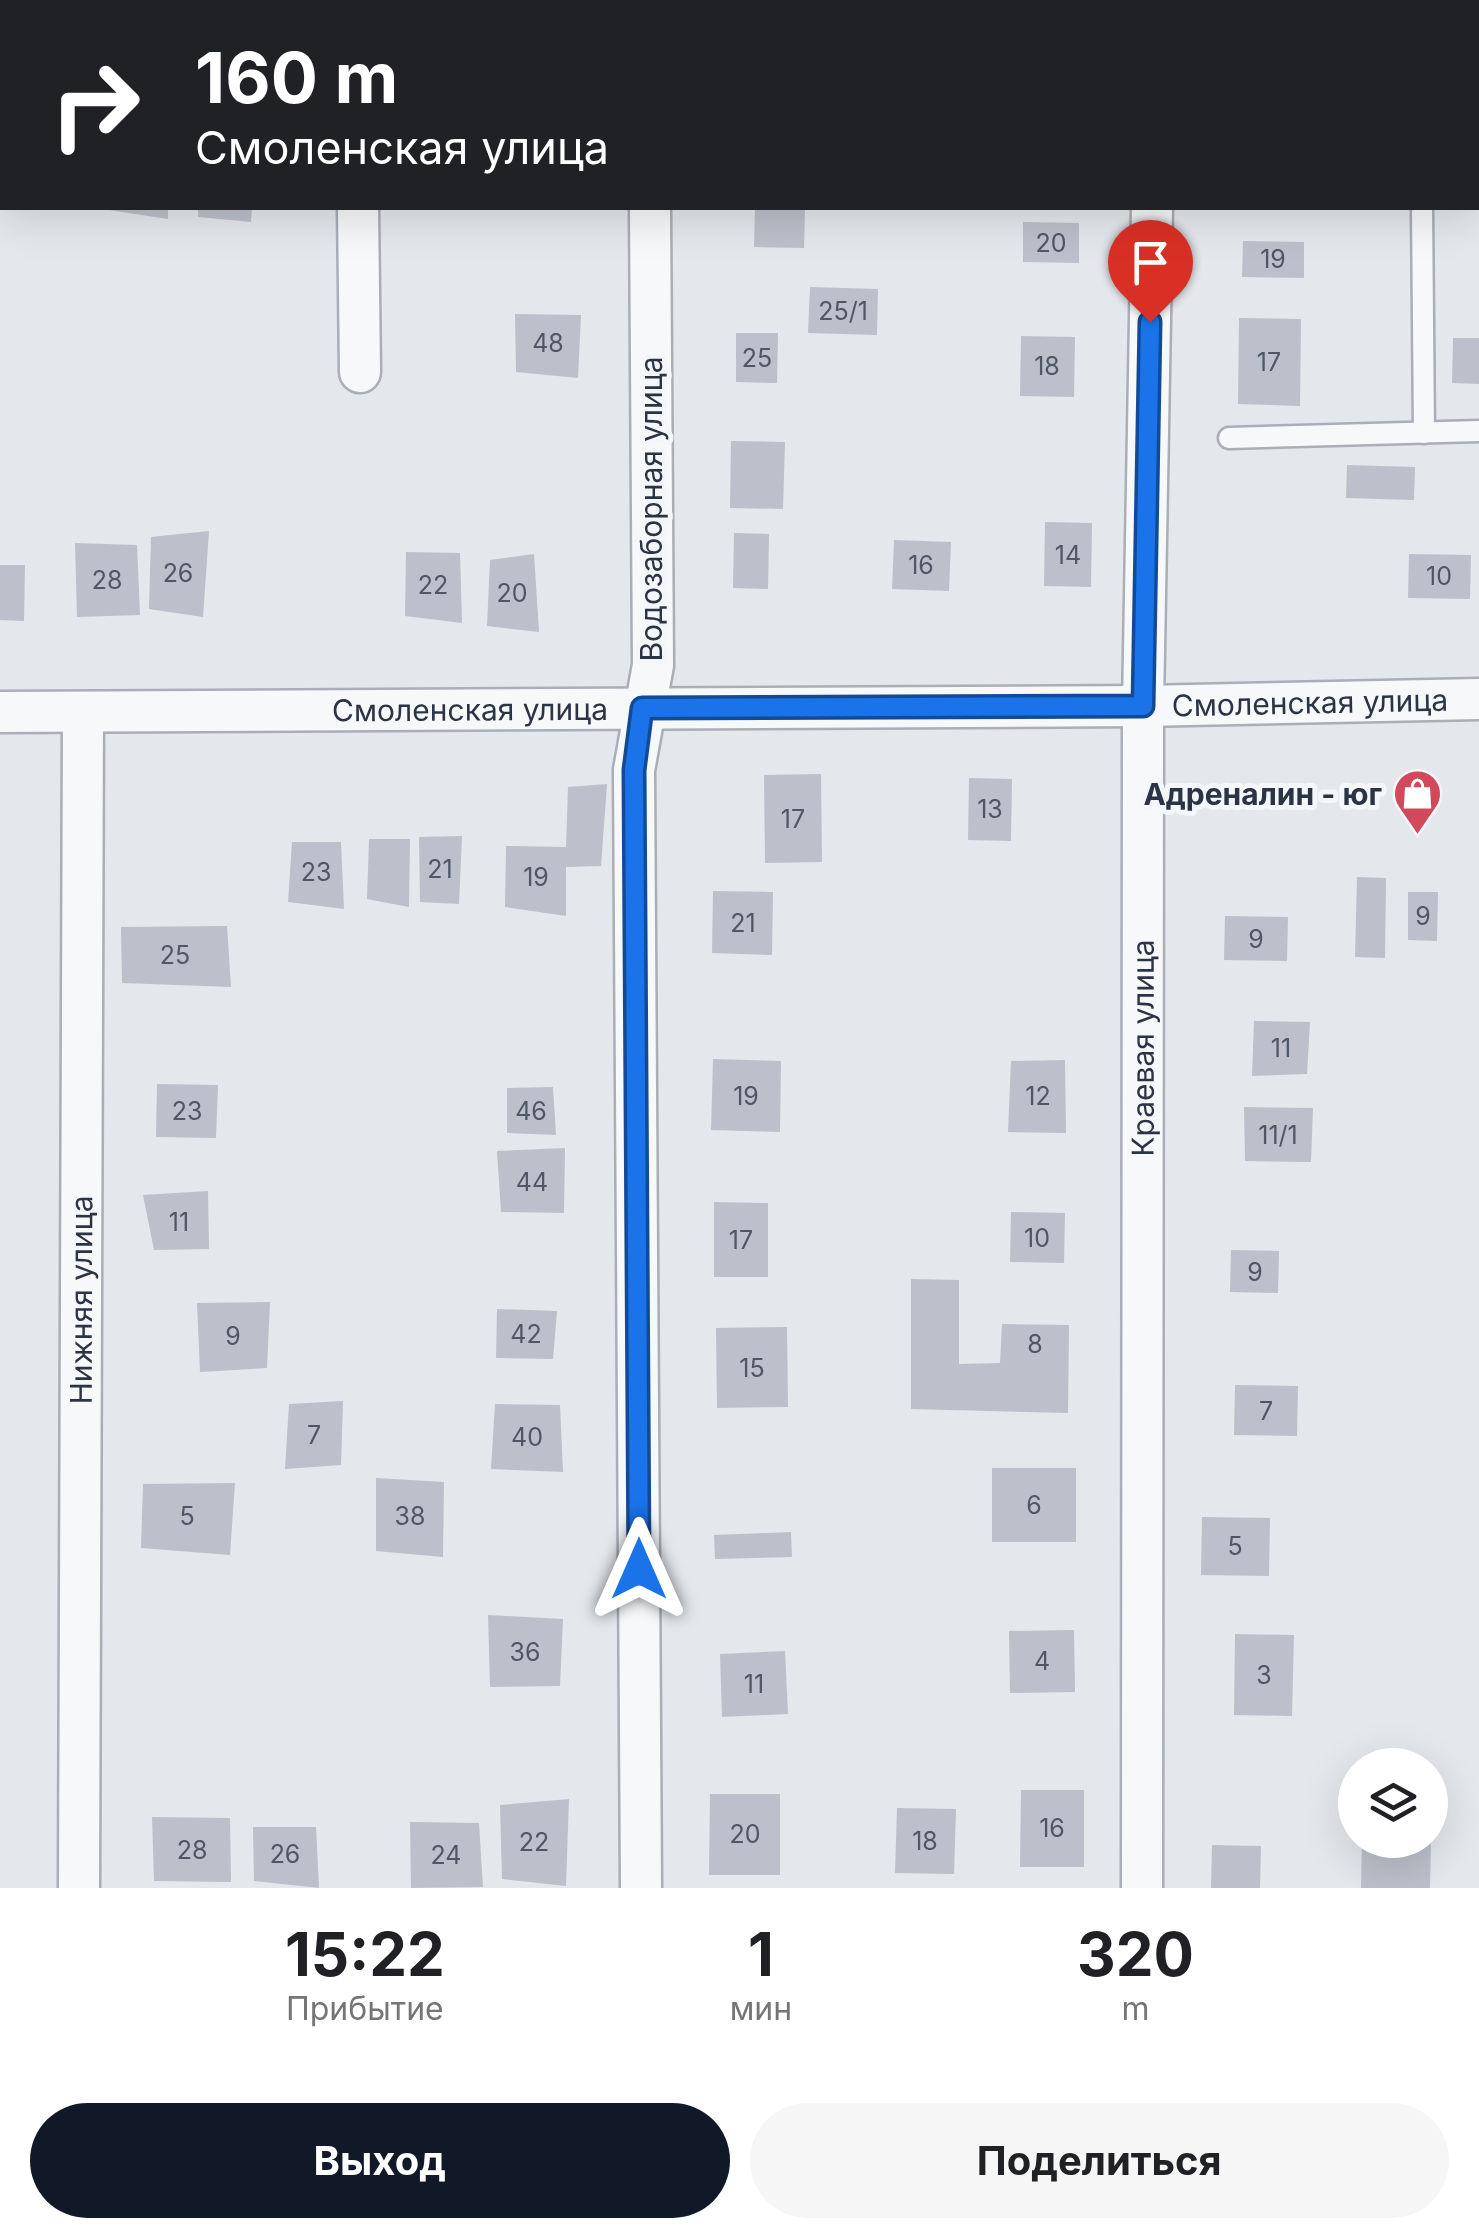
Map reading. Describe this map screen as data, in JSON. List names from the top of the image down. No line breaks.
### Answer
{"streets":{"street":["Водозаборная улица","Смоленская улица","Краевая улица","Нижняя улица"]},"crossings":[["Водозаборная улица","Смоленская улица"],["Смоленская улица","Краевая улица"],["Смоленская улица","Нижняя улица"]],"places":{"shop":["Адреналин - юг"]},"house_numbers":["20","19","25/1","48","25","17","18","14","16","26","10","28","22","20","13","17","21","23","19","9","21","9","25","11","19","12","23","46","11/1","44","11","10","17","9","42","9","8","15","7","7","40","6","5","38","5","36","4","3","11","16","20","18","22","28","26","24"],"page":{"turn":["160 m","Смоленская улица"],"eta":["15:22","Прибытие","1","мин","320","m"],"buttons":["Выход","Поделиться"]}}
